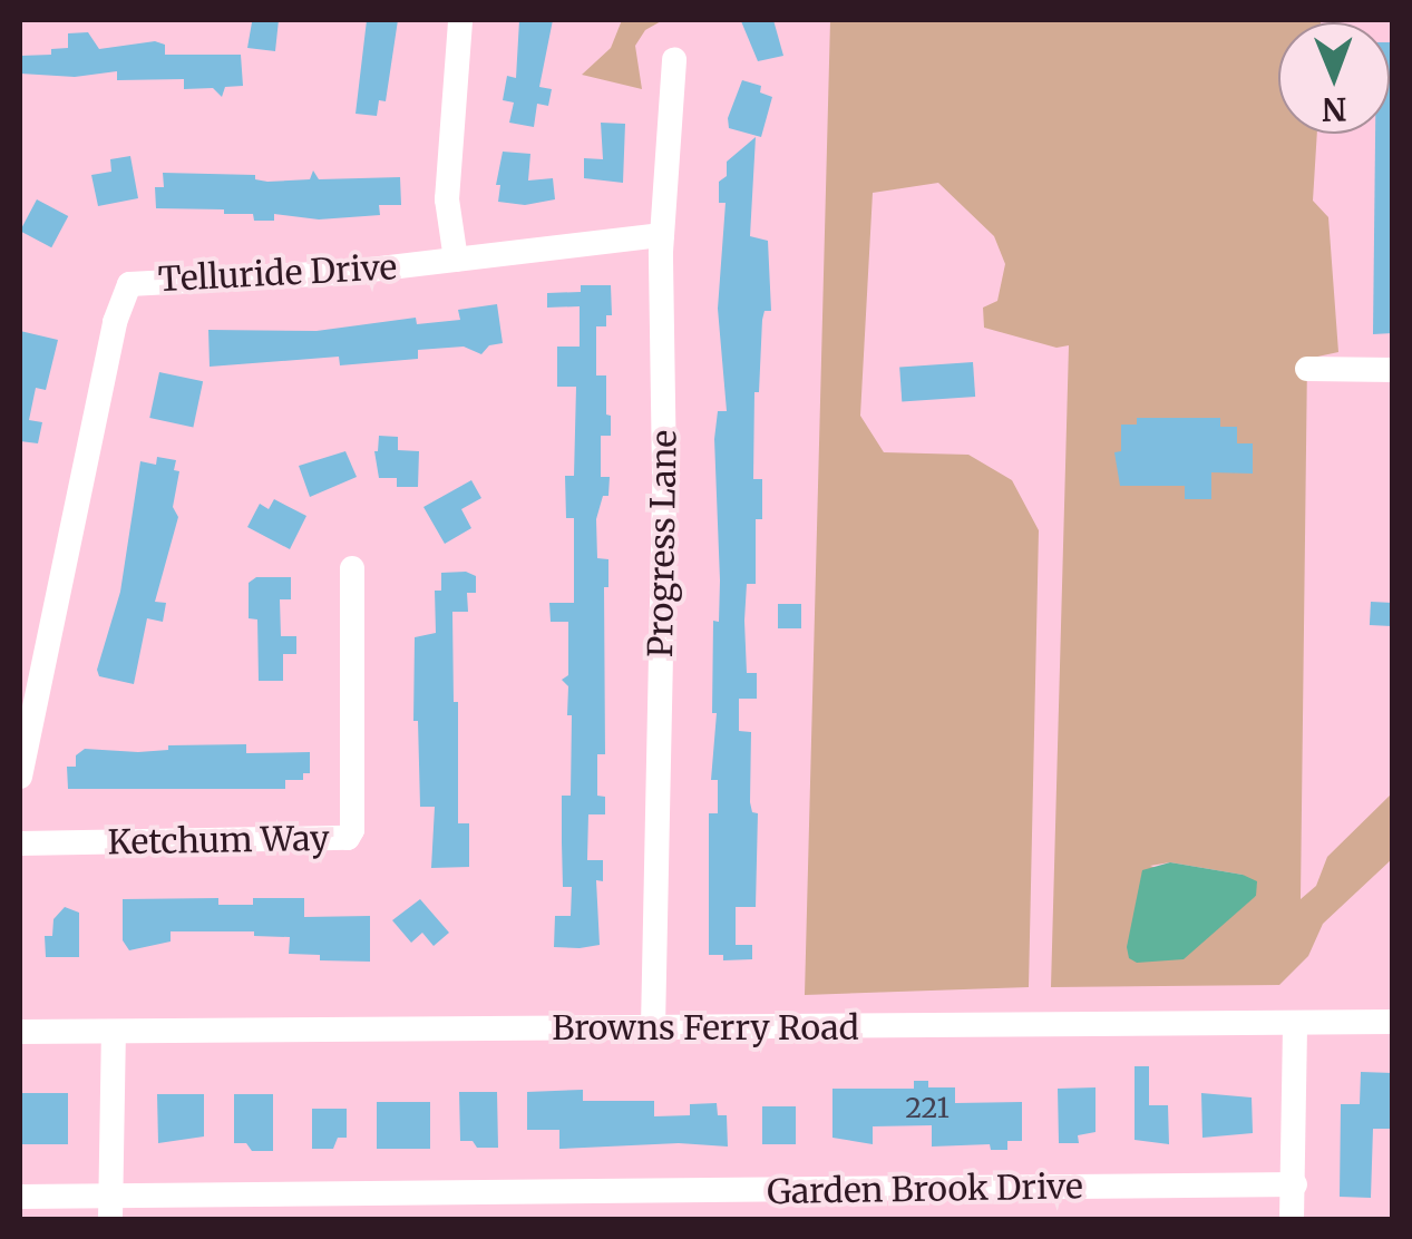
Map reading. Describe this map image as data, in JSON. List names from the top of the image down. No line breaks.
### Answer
{"streets":{"street":["Telluride Drive","Progress Lane","Ketchum Way","Browns Ferry Road","Garden Brook Drive"]},"crossings":[["Telluride Drive","Progress Lane"],["Progress Lane","Browns Ferry Road"]],"house_numbers":["221"],"north":"bottom"}
